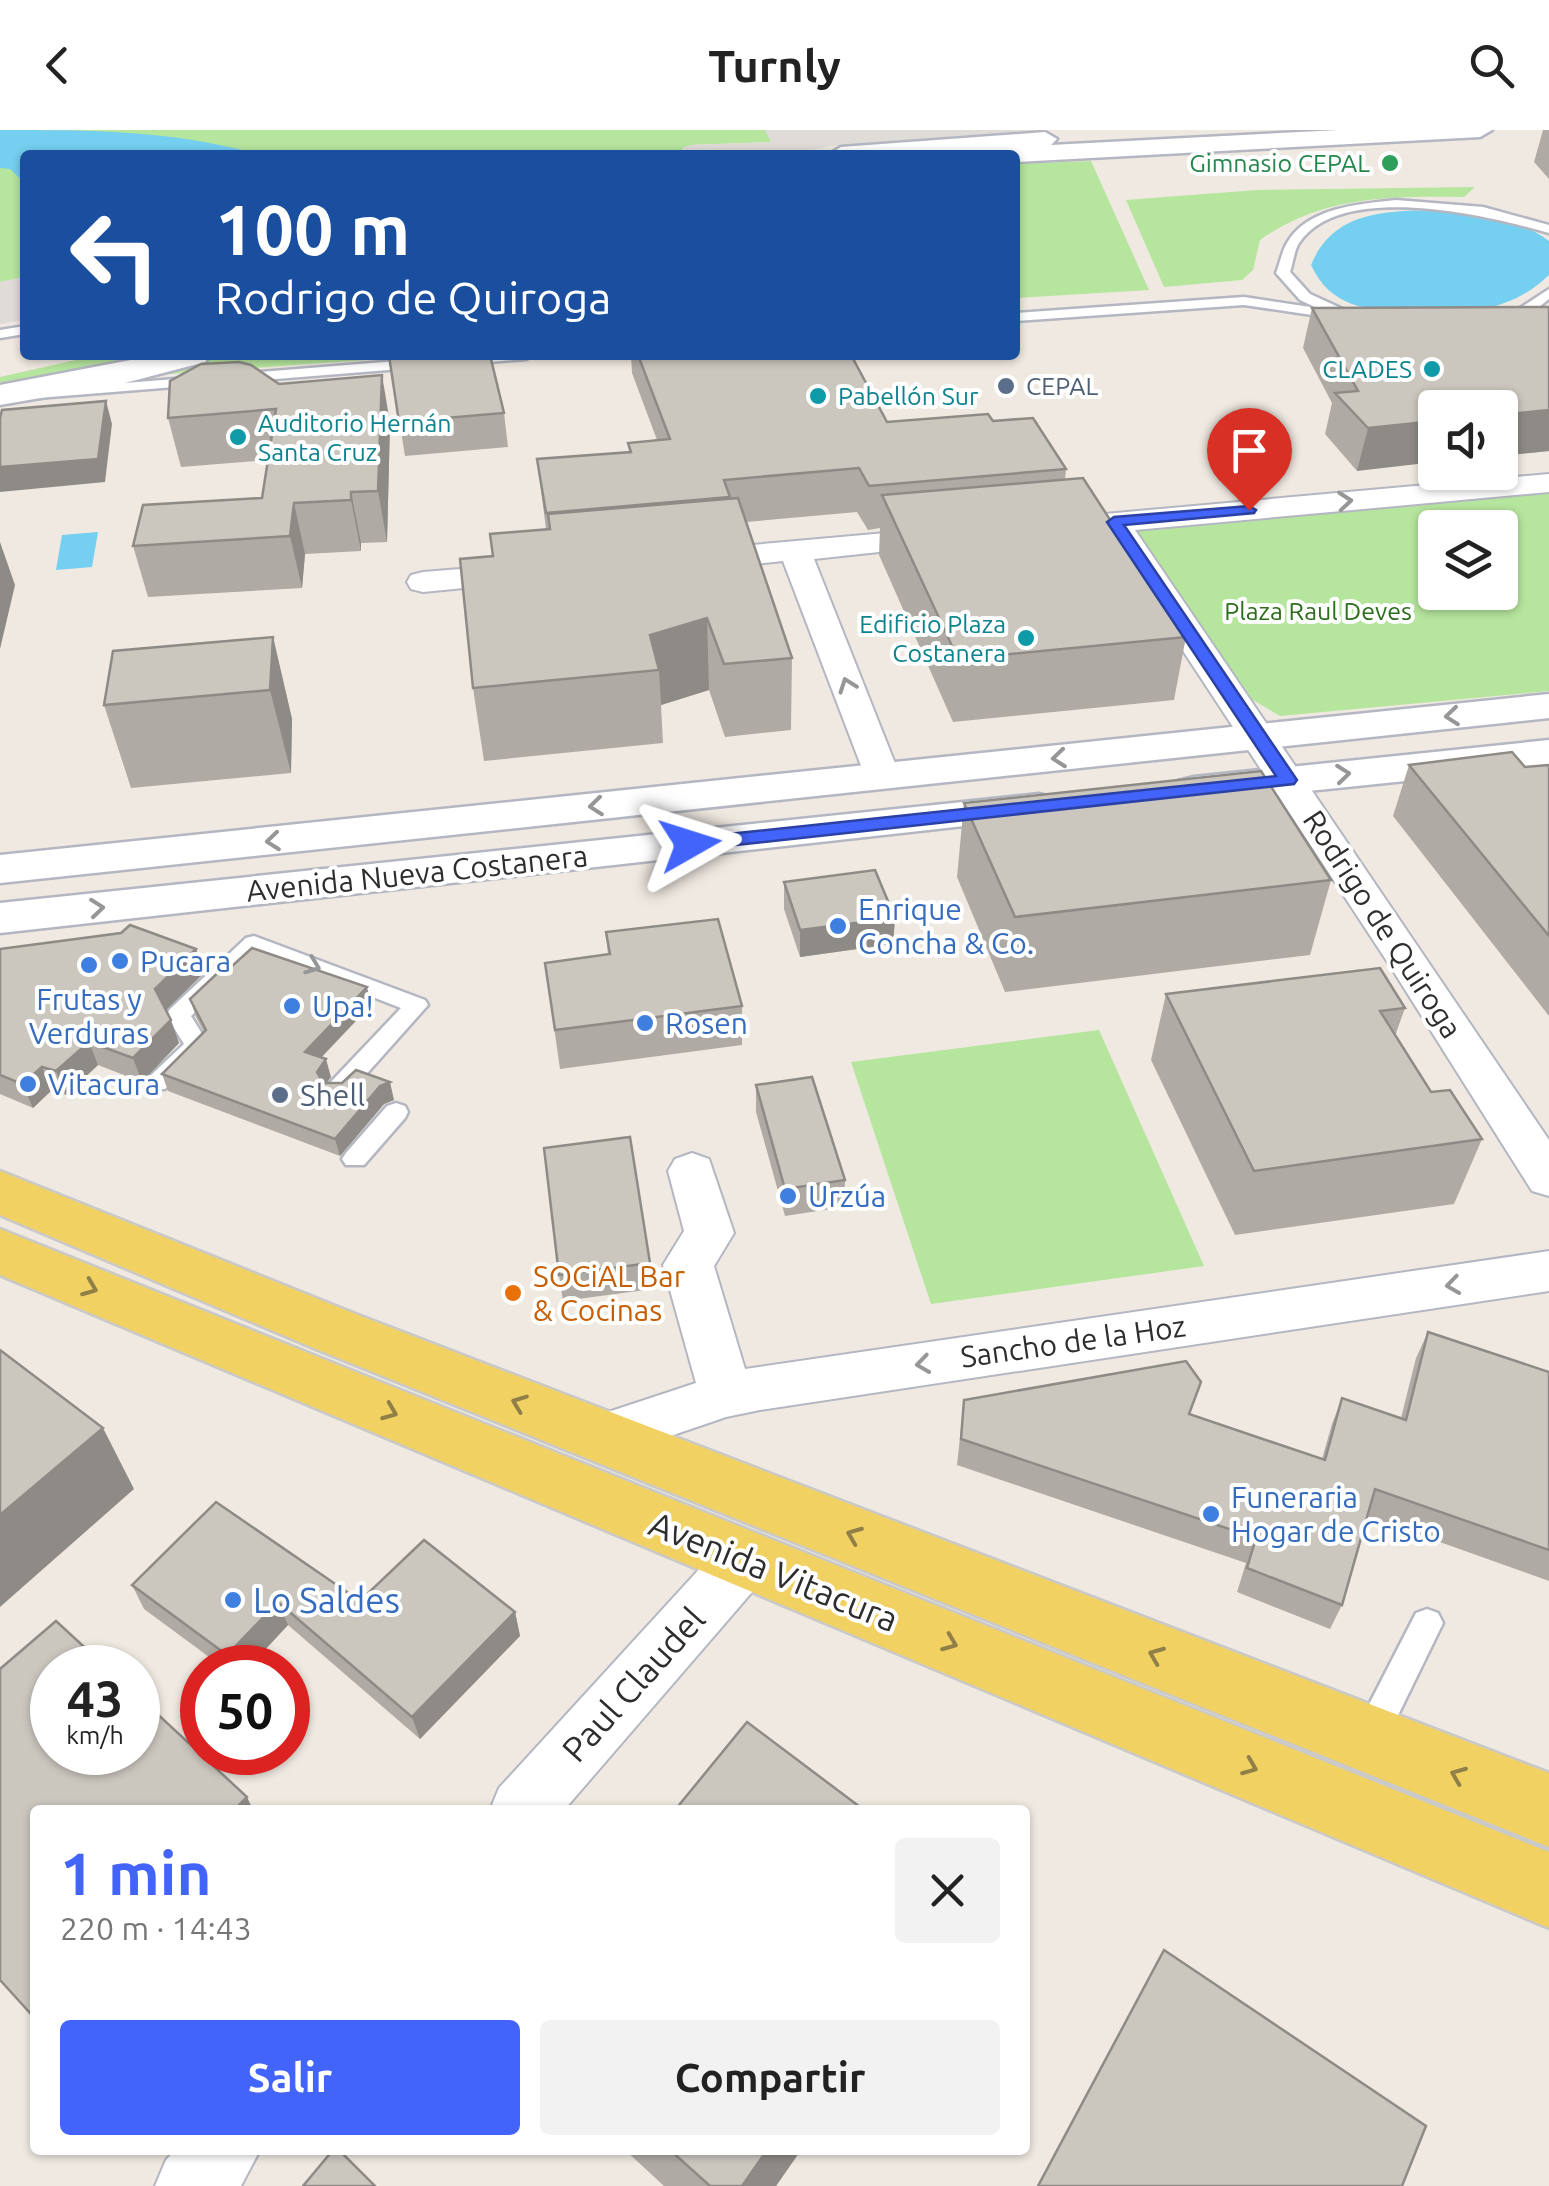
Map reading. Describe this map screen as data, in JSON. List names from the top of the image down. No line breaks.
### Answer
{"streets":{"main road":["Avenida Nueva Costanera","Avenida Vitacura"],"street":["Rodrigo de Quiroga","Sancho de la Hoz","Paul Claudel"]},"crossings":[["Avenida Nueva Costanera","Rodrigo de Quiroga"],["Sancho de la Hoz","Avenida Vitacura"],["Avenida Vitacura","Paul Claudel"]],"one_way":["Sancho de la Hoz"],"parks":["Plaza Raul Deves"],"places":["Gimnasio CEPAL","CLADES","CEPAL","Pabellón Sur","Auditorio Hernán Santa Cruz","Edificio Plaza Costanera","Enrique Concha & Co.","Pucara","Frutas y Verduras","Upa!","Rosen","Vitacura","Shell","Urzúa","SOCiAL Bar & Cocinas","Funeraria Hogar de Cristo","Lo Saldes"],"page":{"header":"Turnly","turn":["100 m","Rodrigo de Quiroga"],"speed":"43 km/h","limit":"50","heading":["1 min","220 m · 14:43"],"buttons":["Salir","Compartir"]}}
